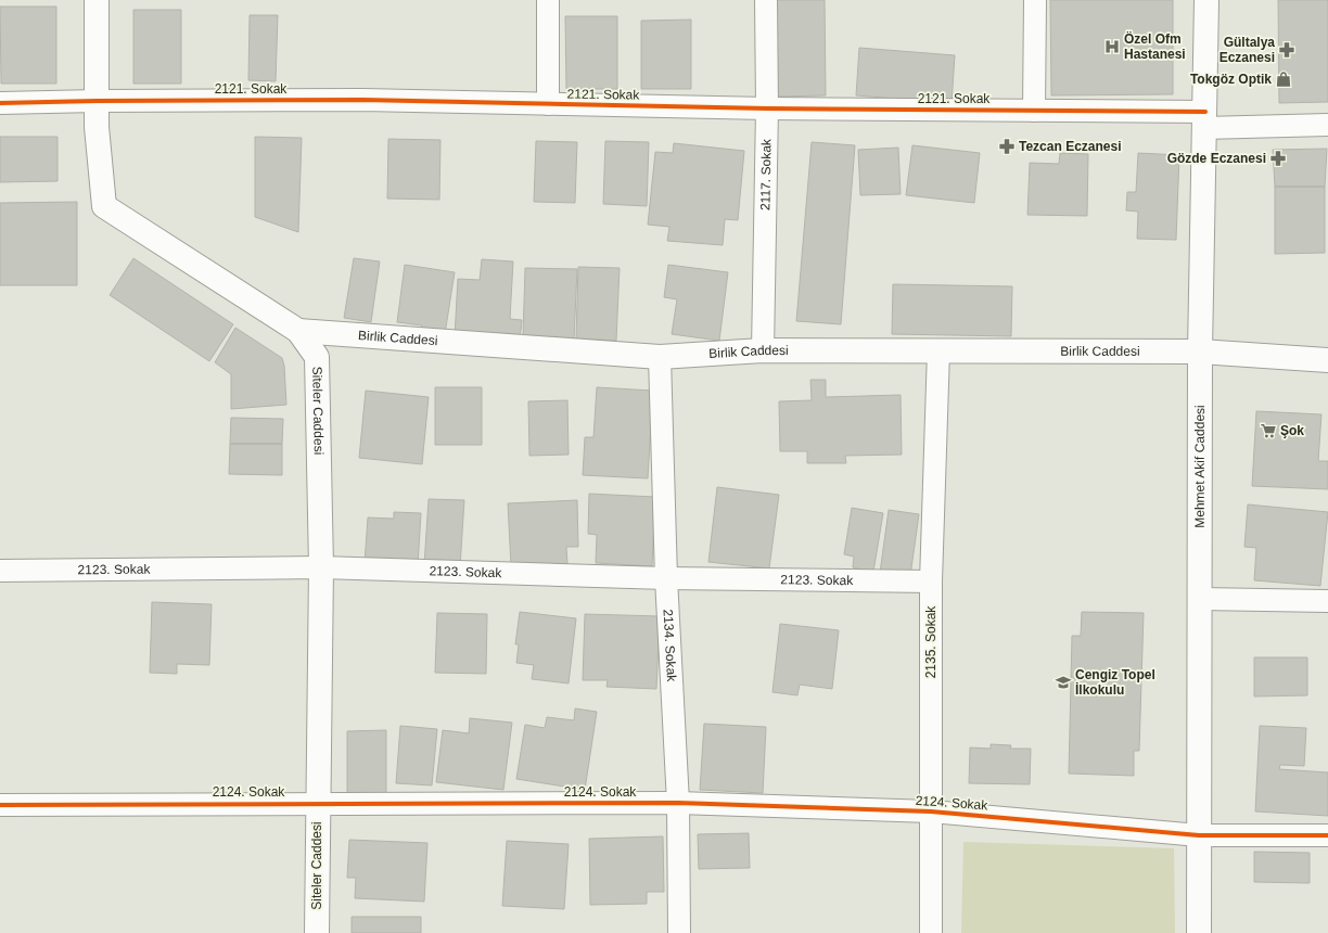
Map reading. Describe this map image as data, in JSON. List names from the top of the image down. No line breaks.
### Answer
{"streets":{"street":["2121. Sokak","2117. Sokak","Birlik Caddesi","Siteler Caddesi","Mehmet Akif Caddesi","2123. Sokak","2135. Sokak","2134. Sokak","2124. Sokak"]},"crossings":[["2121. Sokak","2117. Sokak"],["2121. Sokak","Siteler Caddesi"],["2121. Sokak","Mehmet Akif Caddesi"],["2117. Sokak","Birlik Caddesi"],["Birlik Caddesi","Siteler Caddesi"],["Birlik Caddesi","Mehmet Akif Caddesi"],["Birlik Caddesi","2135. Sokak"],["Birlik Caddesi","2134. Sokak"],["Siteler Caddesi","2123. Sokak"],["Siteler Caddesi","2124. Sokak"],["Mehmet Akif Caddesi","2124. Sokak"],["2123. Sokak","2135. Sokak"],["2123. Sokak","2134. Sokak"],["2135. Sokak","2124. Sokak"],["2134. Sokak","2124. Sokak"]],"places":{"hospital":["Özel Ofm Hastanesi"],"pharmacy":["Gültalya Eczanesi","Tezcan Eczanesi","Gözde Eczanesi"],"shop":["Tokgöz Optik"],"supermarket":["Şok"],"school or university":["Cengiz Topel İlkokulu"]}}
